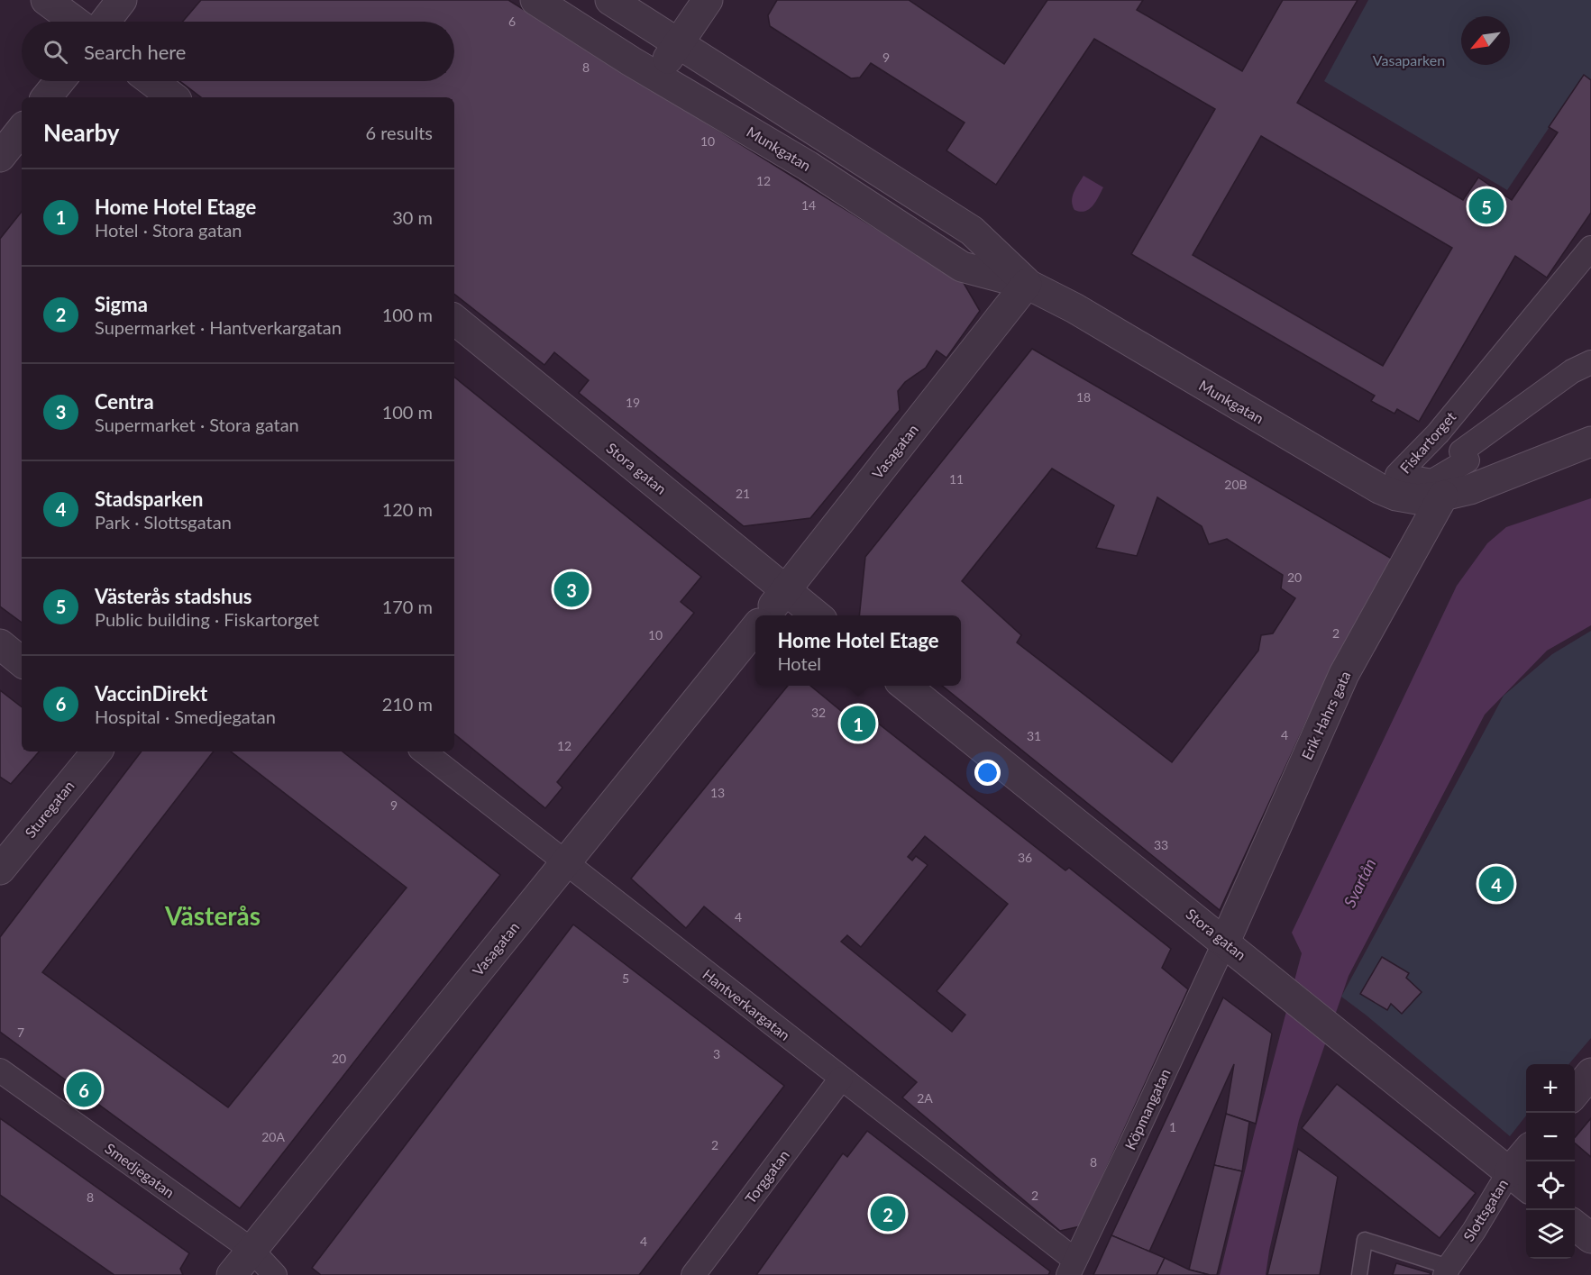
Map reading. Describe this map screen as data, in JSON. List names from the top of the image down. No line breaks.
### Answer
{"streets":{"street":["Munkgatan","Fiskartorget","Vasagatan","Stora gatan","Erik Hahrs gata","Sturegatan","Hantverkargatan","Köpmangatan","Smedjegatan","Torggatan","Slottsgatan"]},"crossings":[["Munkgatan","Vasagatan"],["Munkgatan","Erik Hahrs gata"],["Vasagatan","Stora gatan"],["Vasagatan","Hantverkargatan"],["Vasagatan","Smedjegatan"],["Stora gatan","Erik Hahrs gata"],["Stora gatan","Köpmangatan"],["Stora gatan","Slottsgatan"],["Erik Hahrs gata","Köpmangatan"],["Hantverkargatan","Köpmangatan"],["Hantverkargatan","Torggatan"]],"districts":["Västerås"],"water":["Svartån"],"parks":["Vasaparken"],"house_numbers":["6","9","8","10","12","14","18","19","11","20B","21","20","2","10","32","4","31","12","13","9","33","36","4","5","7","3","20","2A","1","20A","2","8","2","8","4"],"north":"bottom left","page":{"search":"Search here","heading":["Nearby","6 results"],"list":[{"mark":"1","name":"Home Hotel Etage","note":"Hotel · Stora gatan","value":"30 m"},{"mark":"2","name":"Sigma","note":"Supermarket · Hantverkargatan","value":"100 m"},{"mark":"3","name":"Centra","note":"Supermarket · Stora gatan","value":"100 m"},{"mark":"4","name":"Stadsparken","note":"Park · Slottsgatan","value":"120 m"},{"mark":"5","name":"Västerås stadshus","note":"Public building · Fiskartorget","value":"170 m"},{"mark":"6","name":"VaccinDirekt","note":"Hospital · Smedjegatan","value":"210 m"}],"pins":["5","3","1","4","6","2"],"popup":["Home Hotel Etage","Hotel"],"map_buttons":["+","−"]}}
